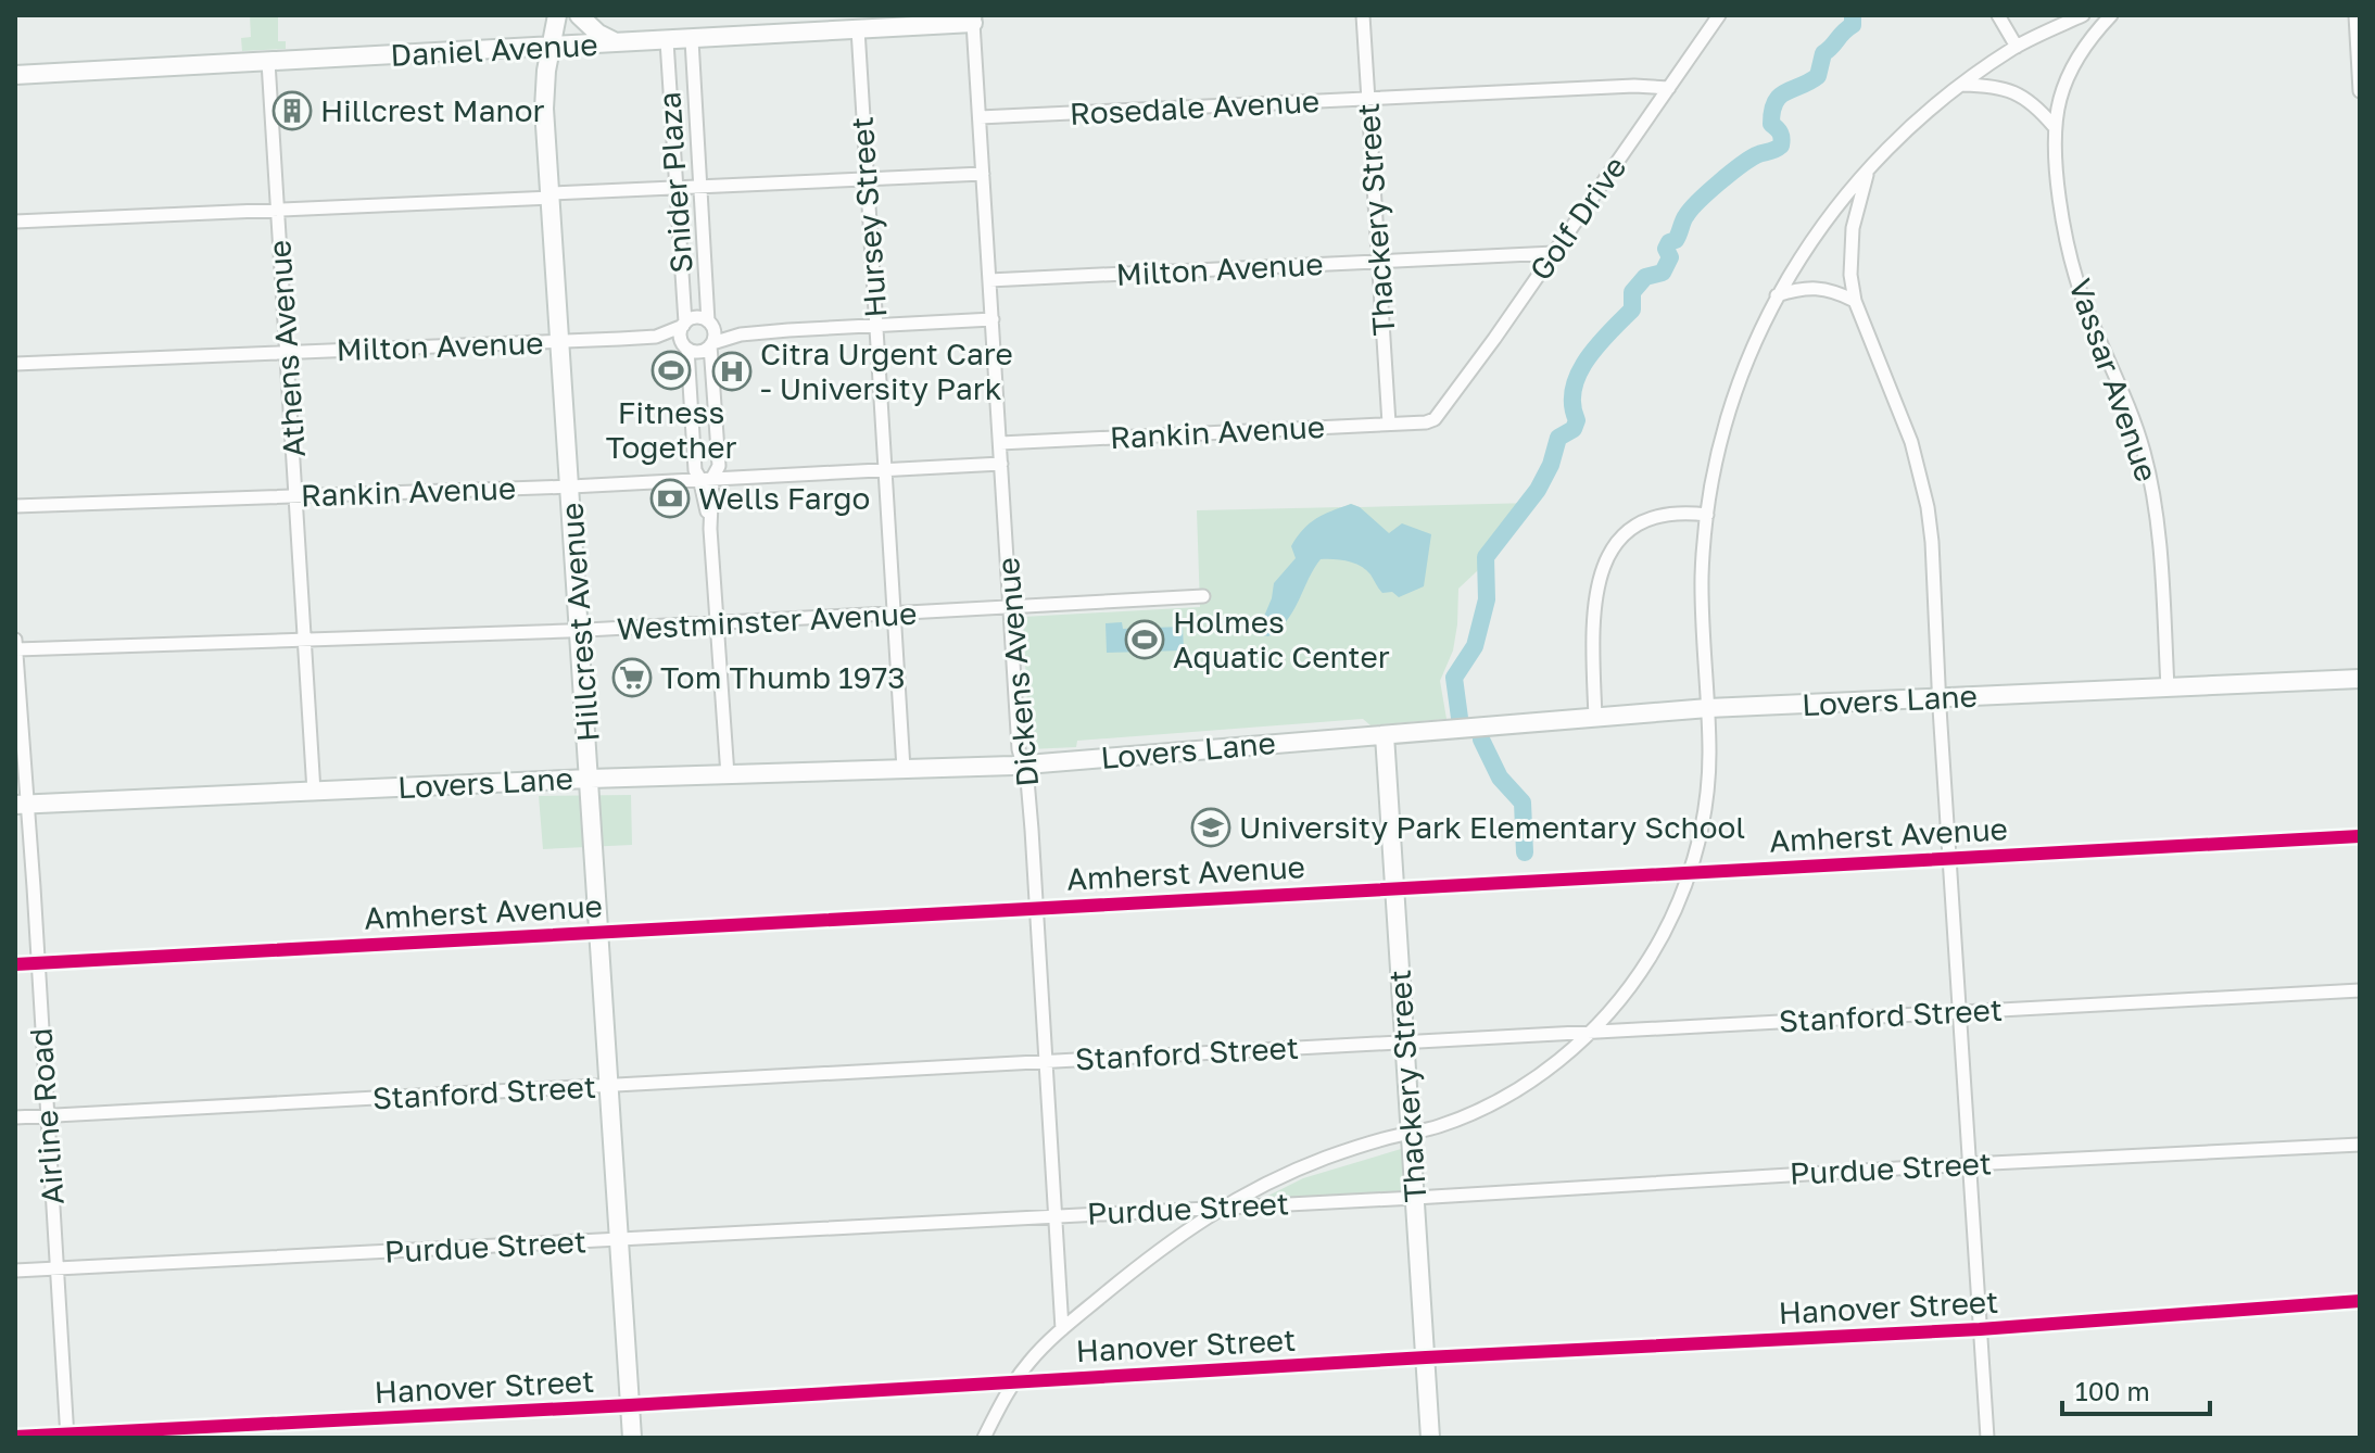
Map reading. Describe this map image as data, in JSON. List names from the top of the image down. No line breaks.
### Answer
{"streets":{"street":["Daniel Avenue","Rosedale Avenue","Snider Plaza","Hursey Street","Golf Drive","Thackery Street","Milton Avenue","Athens Avenue","Vassar Avenue","Rankin Avenue","Westminster Avenue","Hillcrest Avenue","Dickens Avenue","Lovers Lane","Amherst Avenue","Stanford Street","Airline Road","Purdue Street","Hanover Street"]},"crossings":[["Daniel Avenue","Snider Plaza"],["Daniel Avenue","Hursey Street"],["Daniel Avenue","Athens Avenue"],["Daniel Avenue","Hillcrest Avenue"],["Daniel Avenue","Dickens Avenue"],["Rosedale Avenue","Golf Drive"],["Rosedale Avenue","Thackery Street"],["Rosedale Avenue","Dickens Avenue"],["Snider Plaza","Milton Avenue"],["Hursey Street","Rankin Avenue"],["Hursey Street","Westminster Avenue"],["Hursey Street","Lovers Lane"],["Golf Drive","Milton Avenue"],["Golf Drive","Rankin Avenue"],["Thackery Street","Milton Avenue"],["Thackery Street","Rankin Avenue"],["Thackery Street","Lovers Lane"],["Thackery Street","Amherst Avenue"],["Thackery Street","Stanford Street"],["Thackery Street","Purdue Street"],["Thackery Street","Hanover Street"],["Milton Avenue","Athens Avenue"],["Milton Avenue","Hillcrest Avenue"],["Milton Avenue","Dickens Avenue"],["Athens Avenue","Rankin Avenue"],["Athens Avenue","Westminster Avenue"],["Athens Avenue","Lovers Lane"],["Vassar Avenue","Lovers Lane"],["Rankin Avenue","Hillcrest Avenue"],["Rankin Avenue","Dickens Avenue"],["Westminster Avenue","Hillcrest Avenue"],["Westminster Avenue","Dickens Avenue"],["Westminster Avenue","Airline Road"],["Hillcrest Avenue","Lovers Lane"],["Hillcrest Avenue","Amherst Avenue"],["Hillcrest Avenue","Stanford Street"],["Hillcrest Avenue","Purdue Street"],["Hillcrest Avenue","Hanover Street"],["Dickens Avenue","Lovers Lane"],["Dickens Avenue","Amherst Avenue"],["Dickens Avenue","Stanford Street"],["Dickens Avenue","Purdue Street"],["Lovers Lane","Airline Road"],["Amherst Avenue","Airline Road"],["Stanford Street","Airline Road"],["Airline Road","Purdue Street"],["Airline Road","Hanover Street"]],"places":{"building":["Hillcrest Manor"],"sports":["Fitness Together","Holmes Aquatic Center"],"hospital":["Citra Urgent Care - University Park"],"bank":["Wells Fargo"],"supermarket":["Tom Thumb 1973"],"school or university":["University Park Elementary School"]},"scale_bar":"100 m"}
